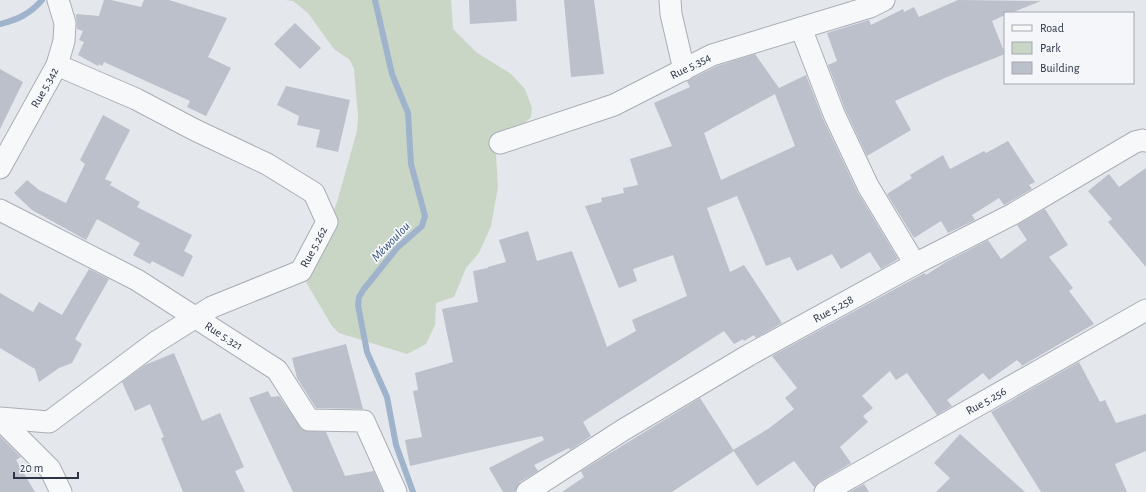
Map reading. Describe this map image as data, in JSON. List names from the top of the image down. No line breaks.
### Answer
{"streets":{"street":["Rue 5.354","Rue 5.342","Rue 5.262","Rue 5.258","Rue 5.321","Rue 5.256"]},"crossings":[["Rue 5.342","Rue 5.262"],["Rue 5.262","Rue 5.321"]],"water":["Méwoulou"],"legend":["Road","Park","Building"],"scale_bar":"20 m"}
